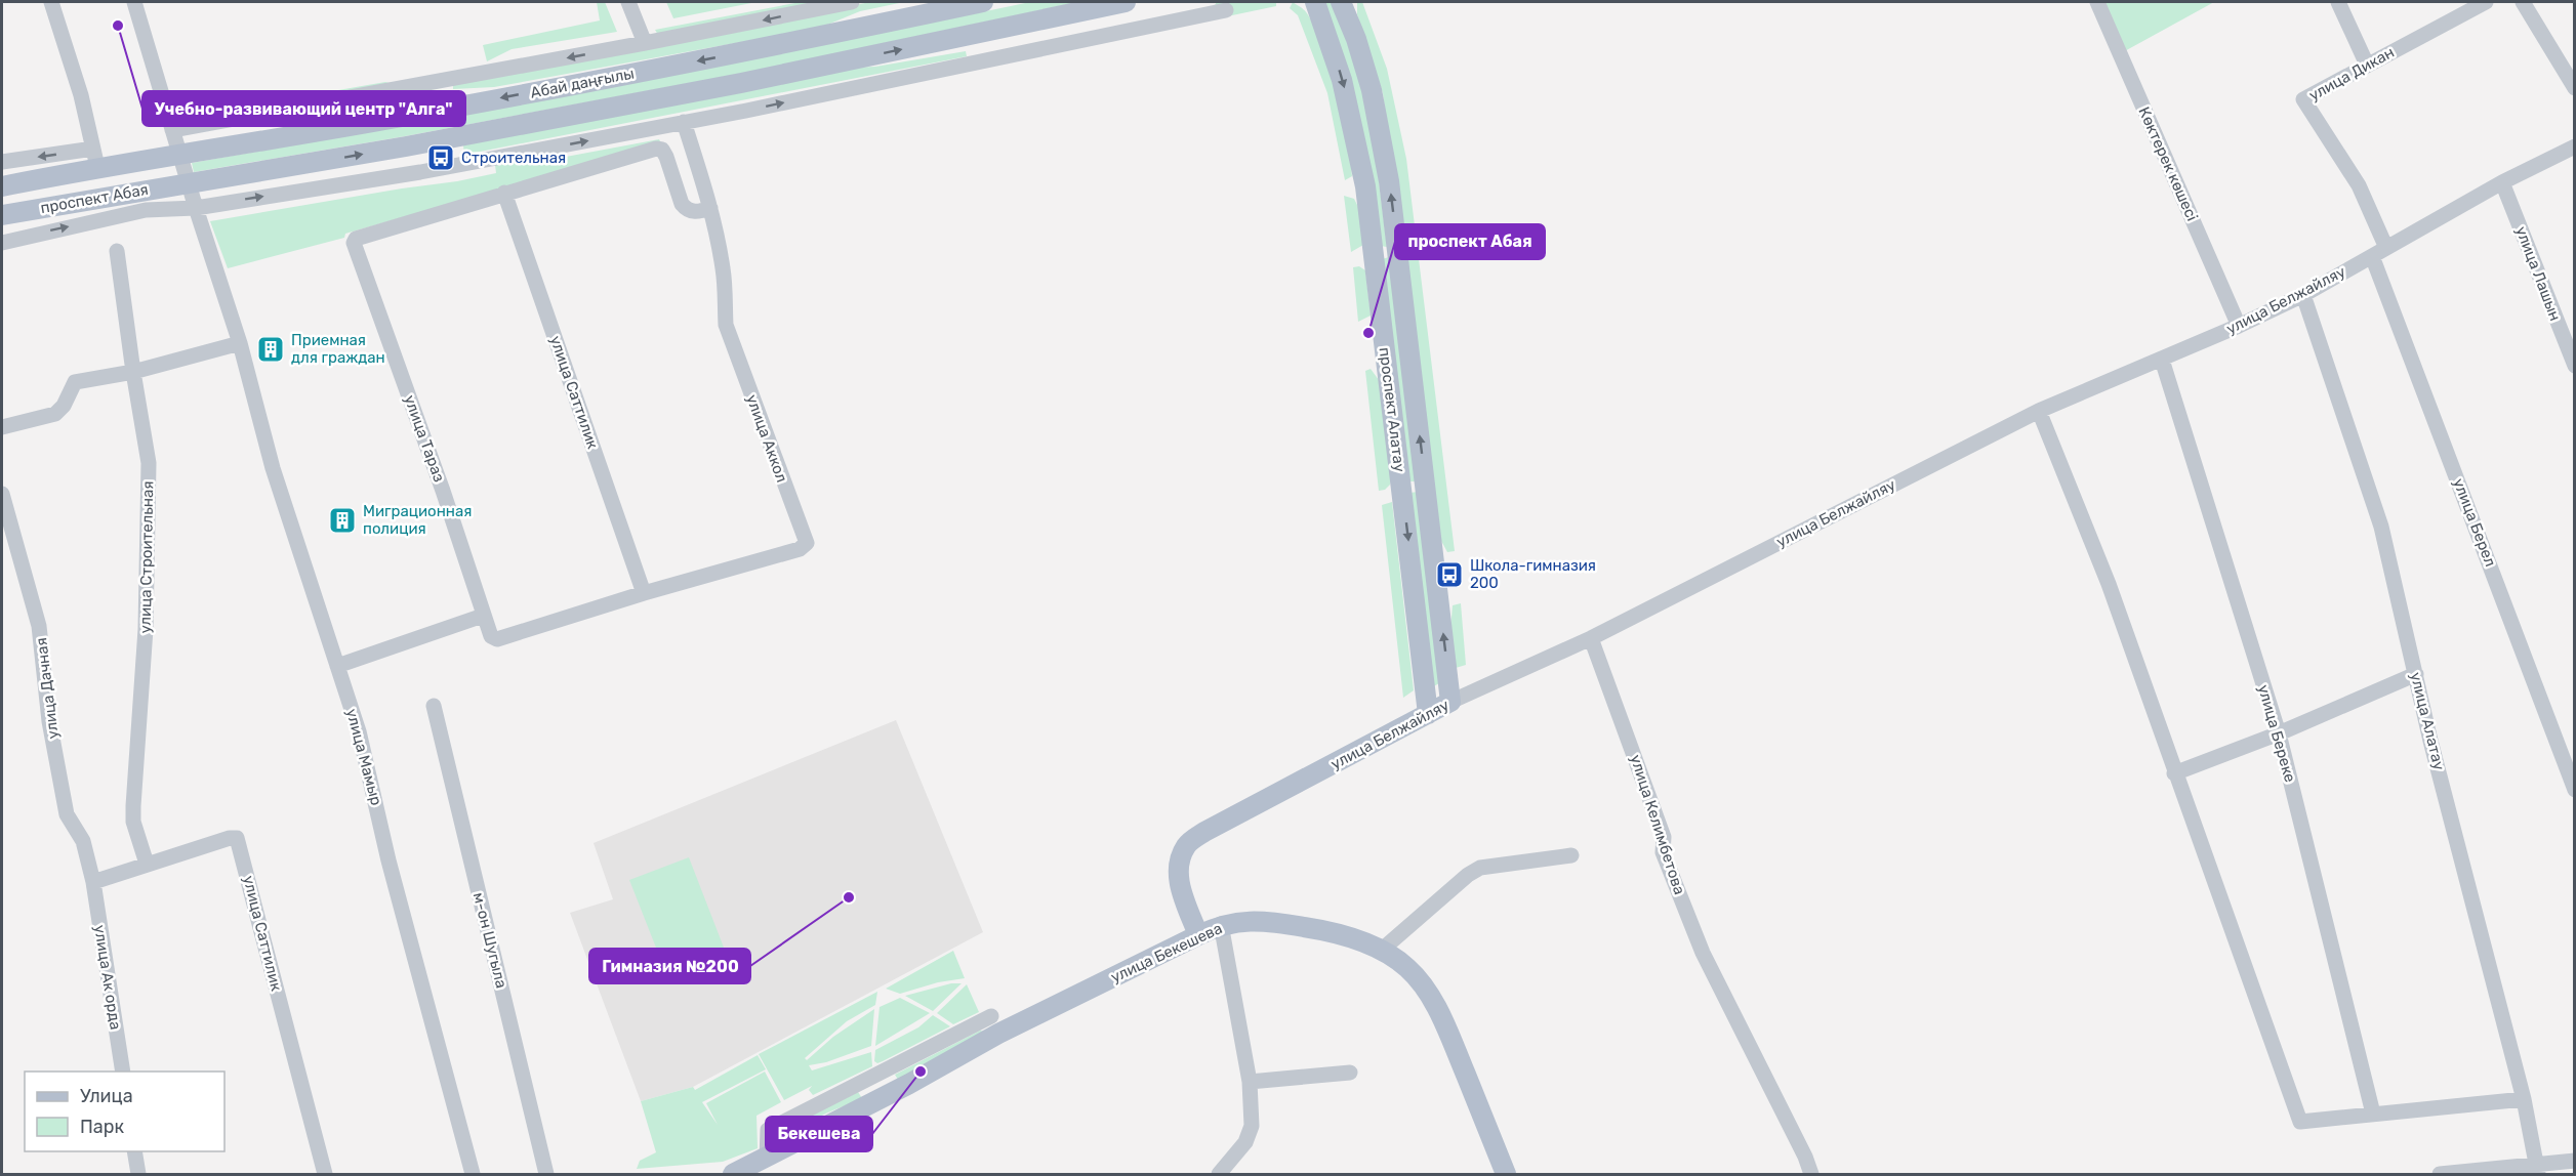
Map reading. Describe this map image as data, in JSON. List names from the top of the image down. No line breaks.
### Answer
{"streets":{"main road":["Абай даңғылы","проспект Абая","улица Белжайляу","проспект Алатау","улица Бекешева"],"street":["улица Дикан","Көктерек көшесі","улица Лашын","улица Саттилик","улица Тараз","улица Аккол","улица Берел","улица Строительная","улица Дачная","улица Алатау","улица Береке","улица Мамыр","улица Келимбетова","м-он Шугыла","улица Ак орда"]},"crossings":[["улица Дикан","улица Белжайляу"],["Абай даңғылы","проспект Абая"],["Көктерек көшесі","улица Белжайляу"],["проспект Абая","улица Мамыр"],["улица Лашын","улица Белжайляу"],["улица Белжайляу","проспект Алатау"],["улица Белжайляу","улица Берел"],["улица Белжайляу","улица Алатау"],["улица Белжайляу","улица Береке"],["улица Белжайляу","улица Келимбетова"],["улица Белжайляу","улица Бекешева"],["улица Саттилик","улица Тараз"],["улица Саттилик","улица Аккол"],["улица Саттилик","улица Строительная"],["улица Саттилик","улица Дачная"],["улица Саттилик","улица Ак орда"],["улица Тараз","улица Аккол"],["улица Дачная","улица Ак орда"]],"one_way":["Абай даңғылы","проспект Абая"],"places":{"other":["Учебно-развивающий центр \"Алга\"","проспект Абая","Гимназия №200","Бекешева"],"bus stop":["Строительная","Школа-гимназия 200"],"building":["Приемная для граждан","Миграционная полиция"]},"legend":["Улица","Парк"]}
